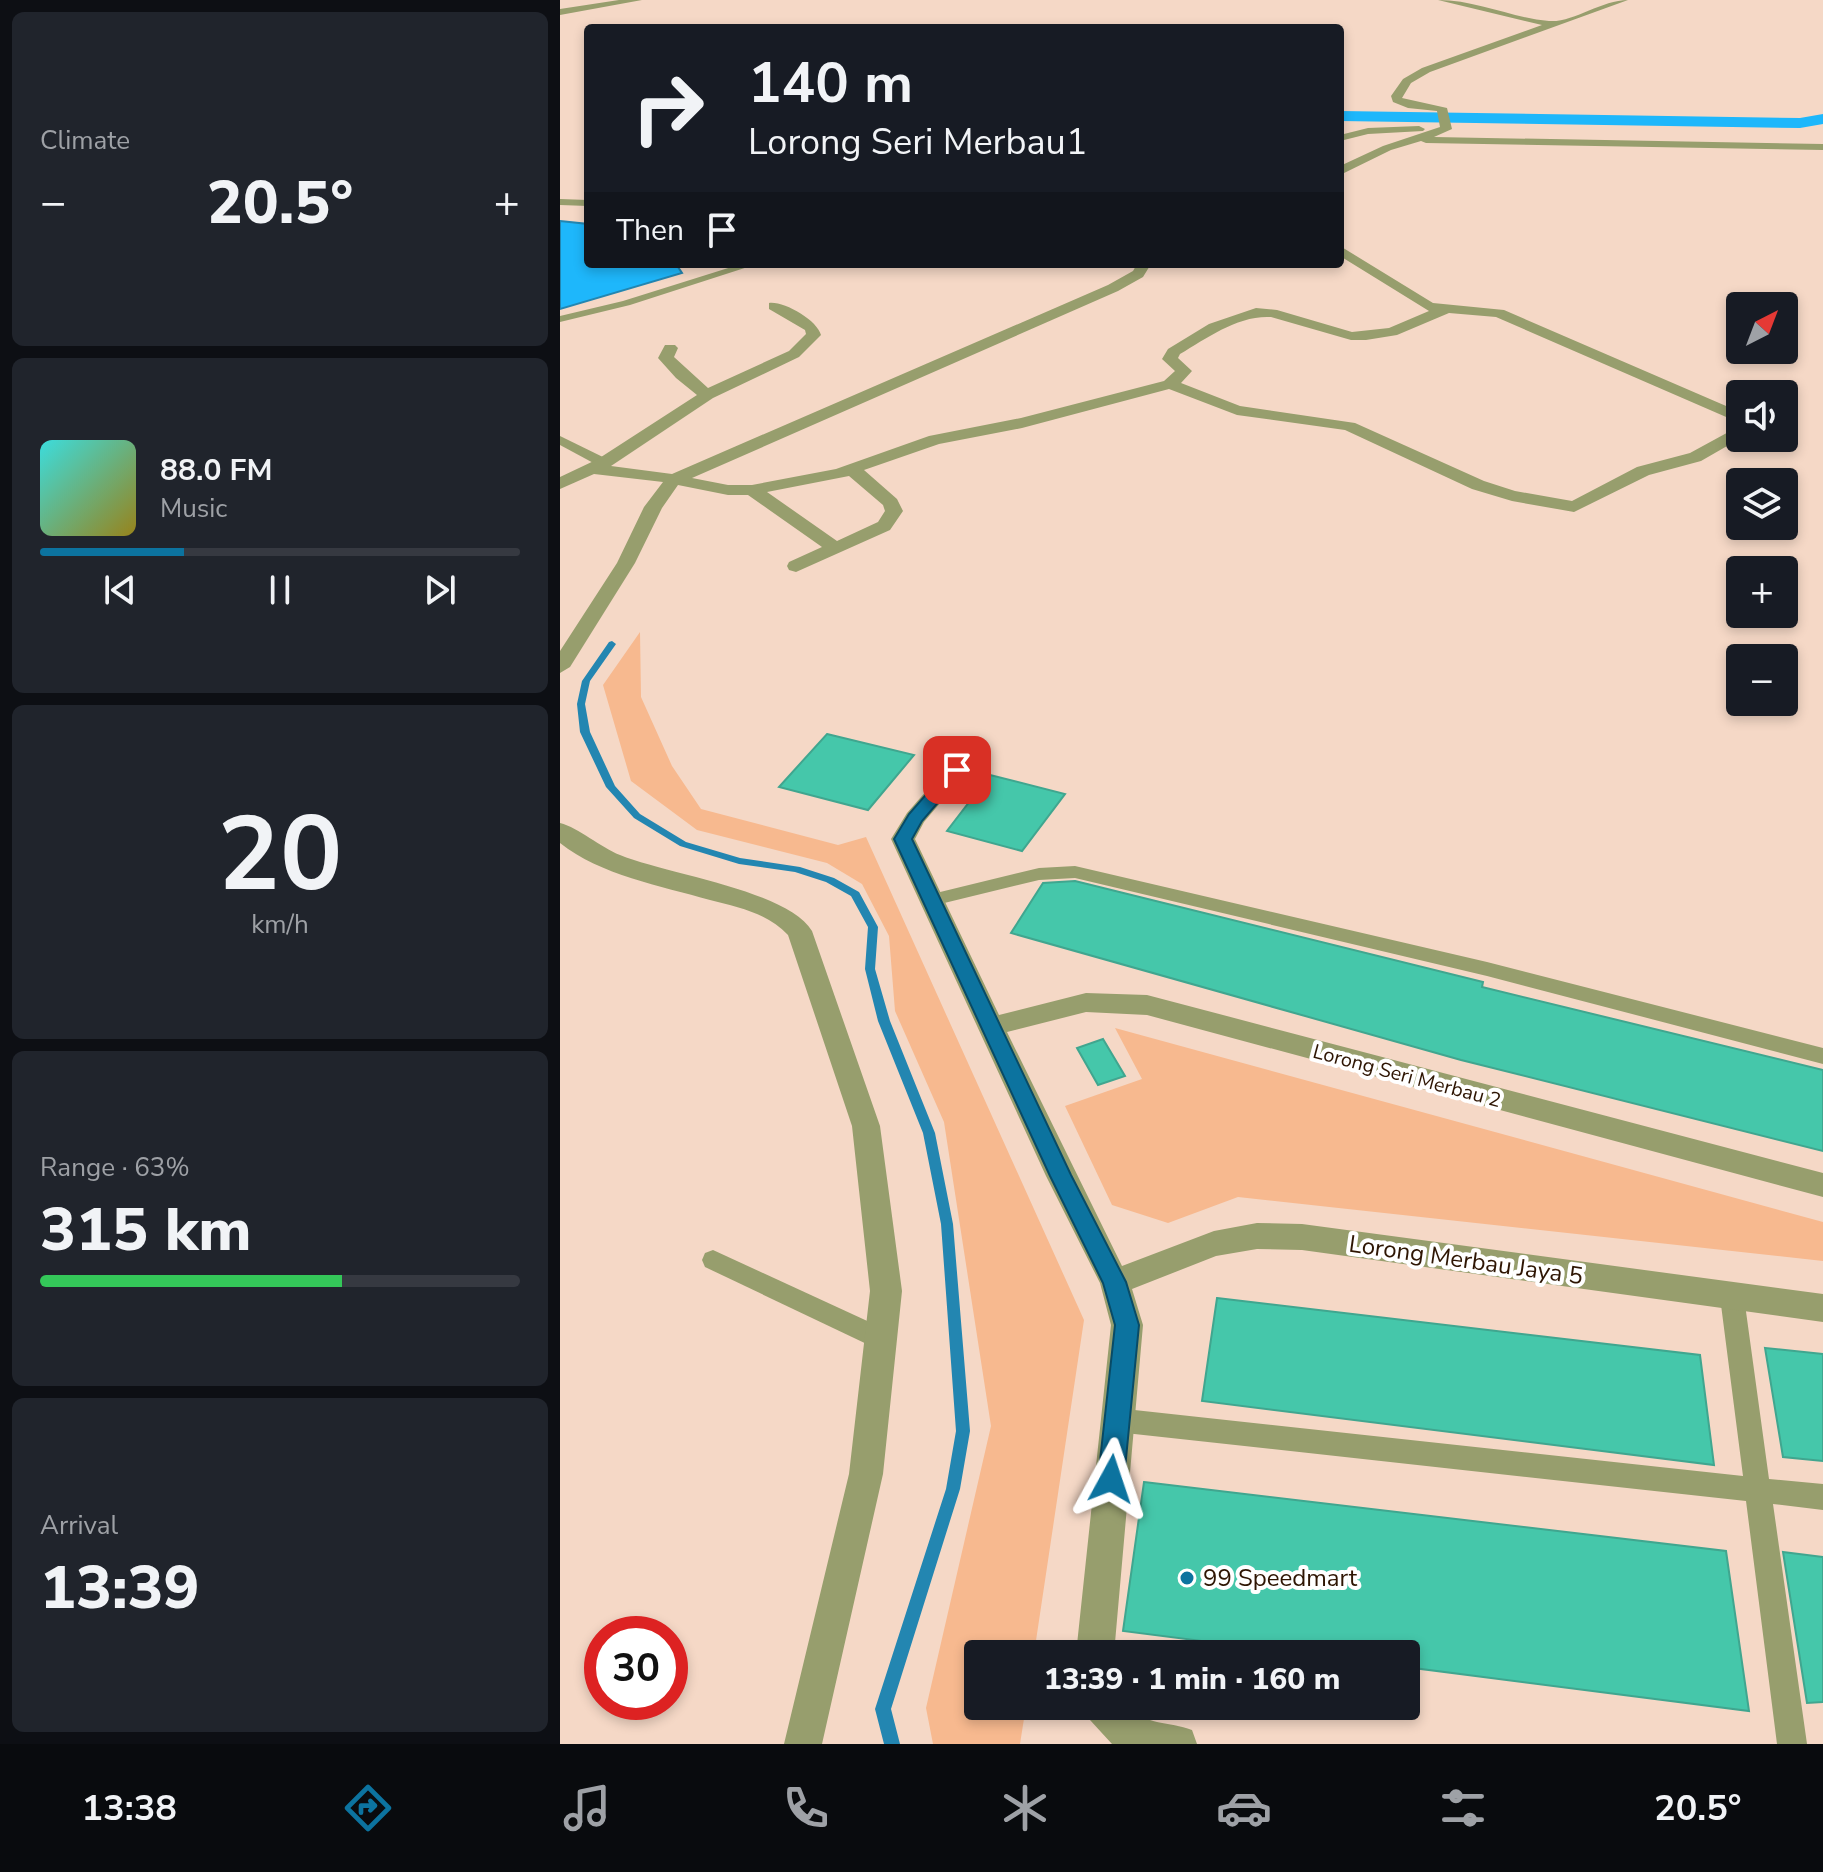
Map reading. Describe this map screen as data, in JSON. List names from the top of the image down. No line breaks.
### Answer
{"streets":{"street":["Lorong Seri Merbau 2","Lorong Merbau Jaya 5"]},"places":["99 Speedmart"],"north":"top right","page":{"tile":["Climate",["20","km/h"],["Range · 63%","315 km"],["Arrival","13:39"]],"turn":["140 m","Lorong Seri Merbau1"],"heat":["−","20.5°","+"],"then":"Then","map_buttons":["+","−"],"song":["88.0 FM","Music"],"limit":"30","trip":"13:39 · 1 min · 160 m","tabs":["13:38","20.5°"]}}
